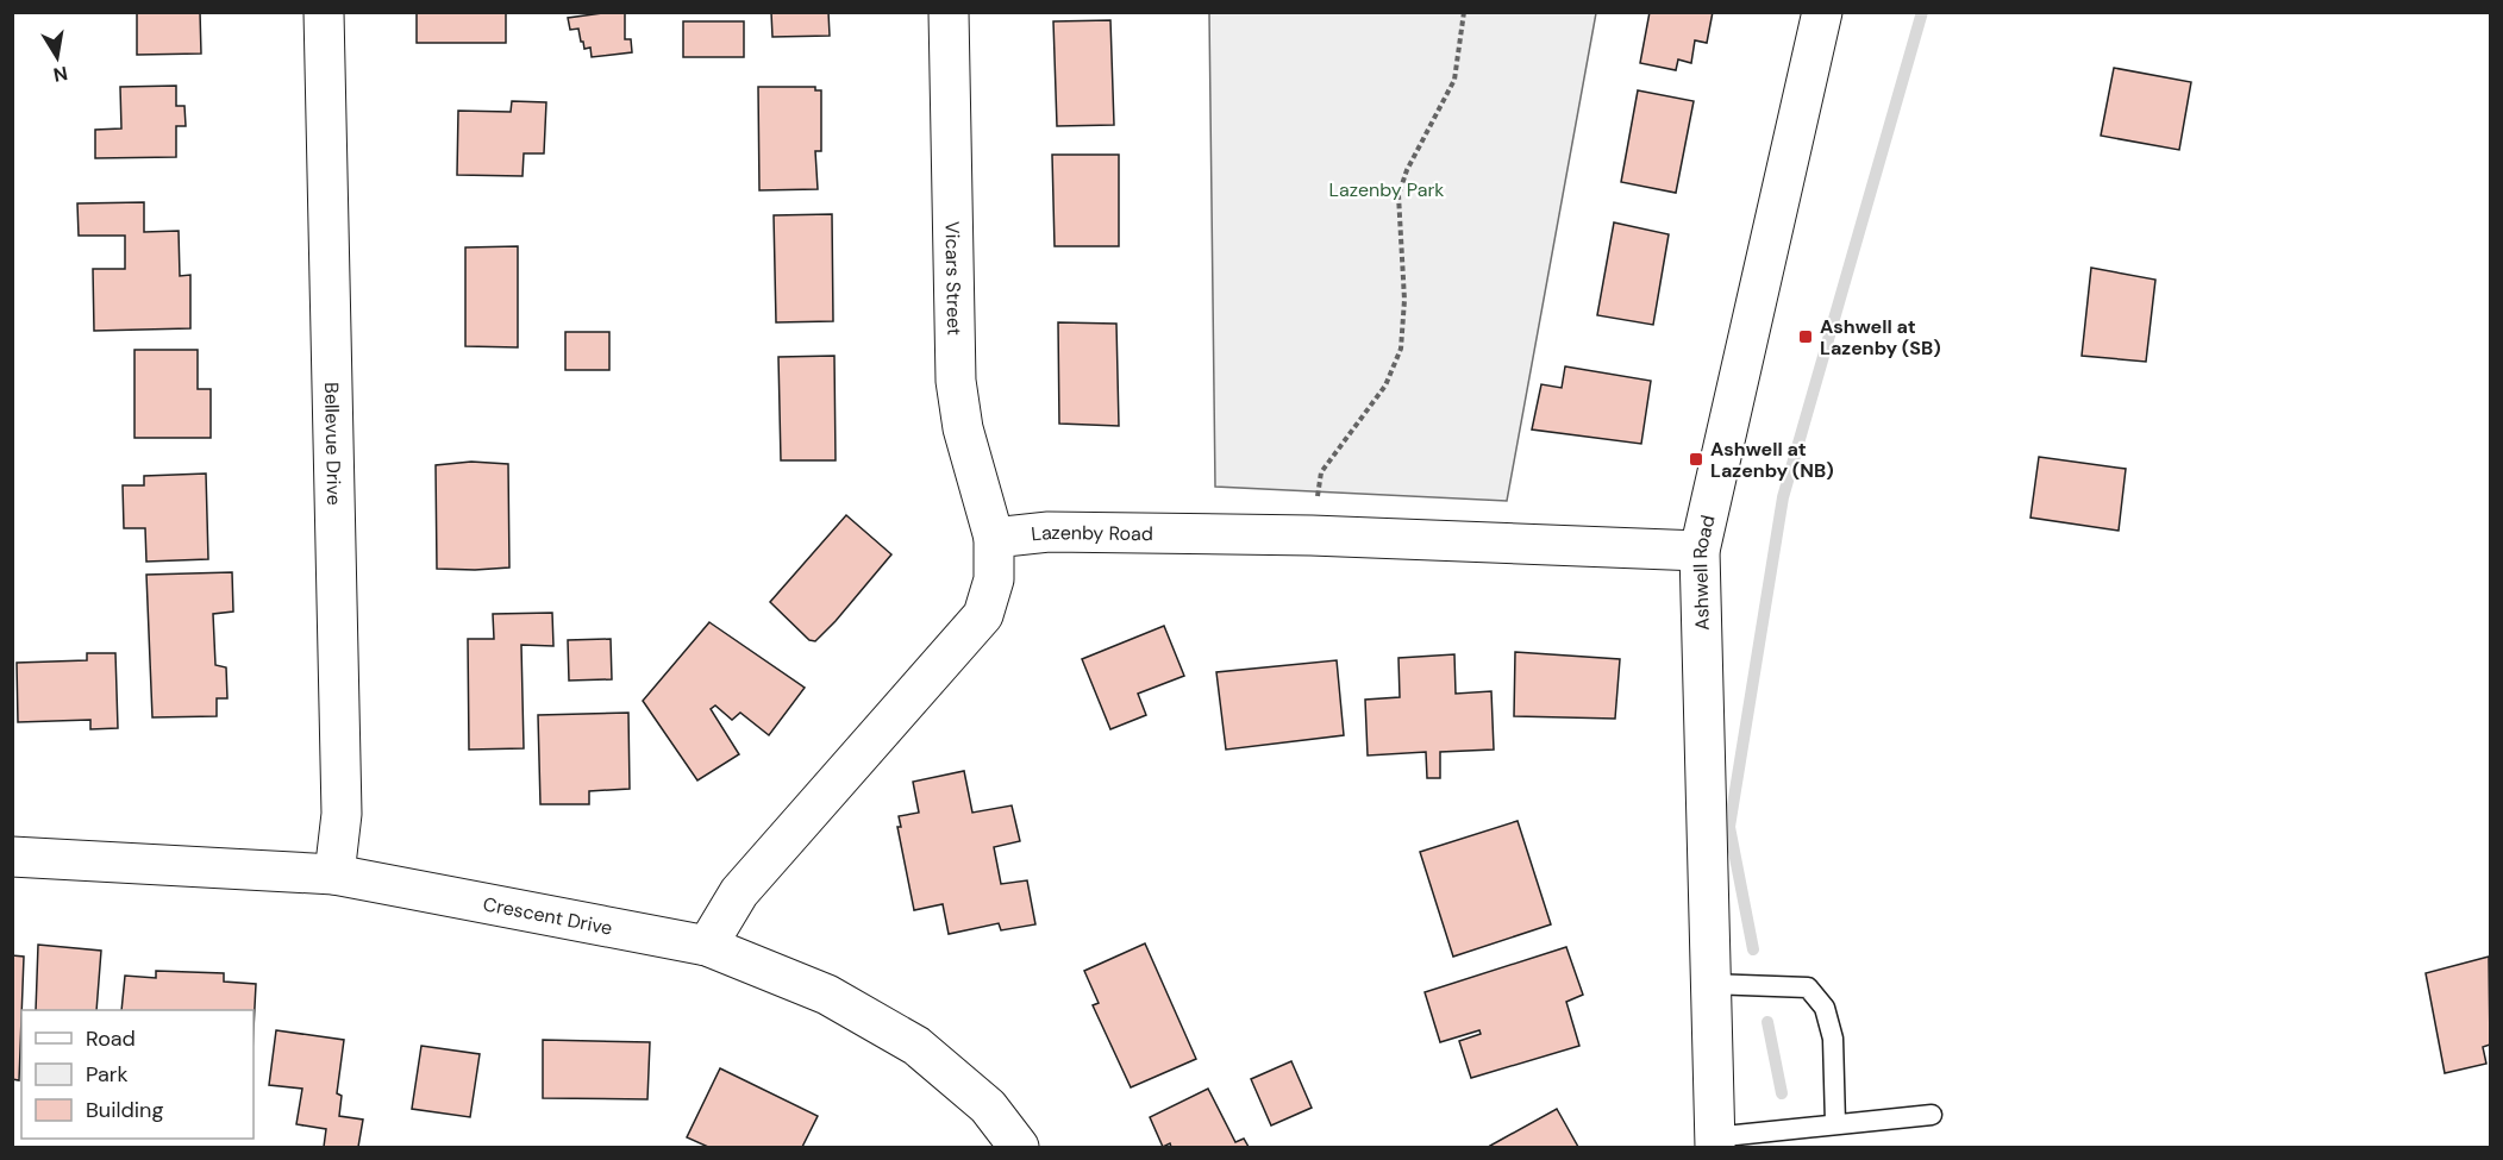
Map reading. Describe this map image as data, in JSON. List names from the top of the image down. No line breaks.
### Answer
{"streets":{"street":["Vicars Street","Bellevue Drive","Lazenby Road","Ashwell Road","Crescent Drive"]},"crossings":[["Vicars Street","Lazenby Road"],["Bellevue Drive","Crescent Drive"],["Lazenby Road","Ashwell Road"]],"parks":["Lazenby Park"],"places":{"transit":["Ashwell at Lazenby (SB)","Ashwell at Lazenby (NB)"]},"legend":["Road","Park","Building"],"north":"bottom"}
